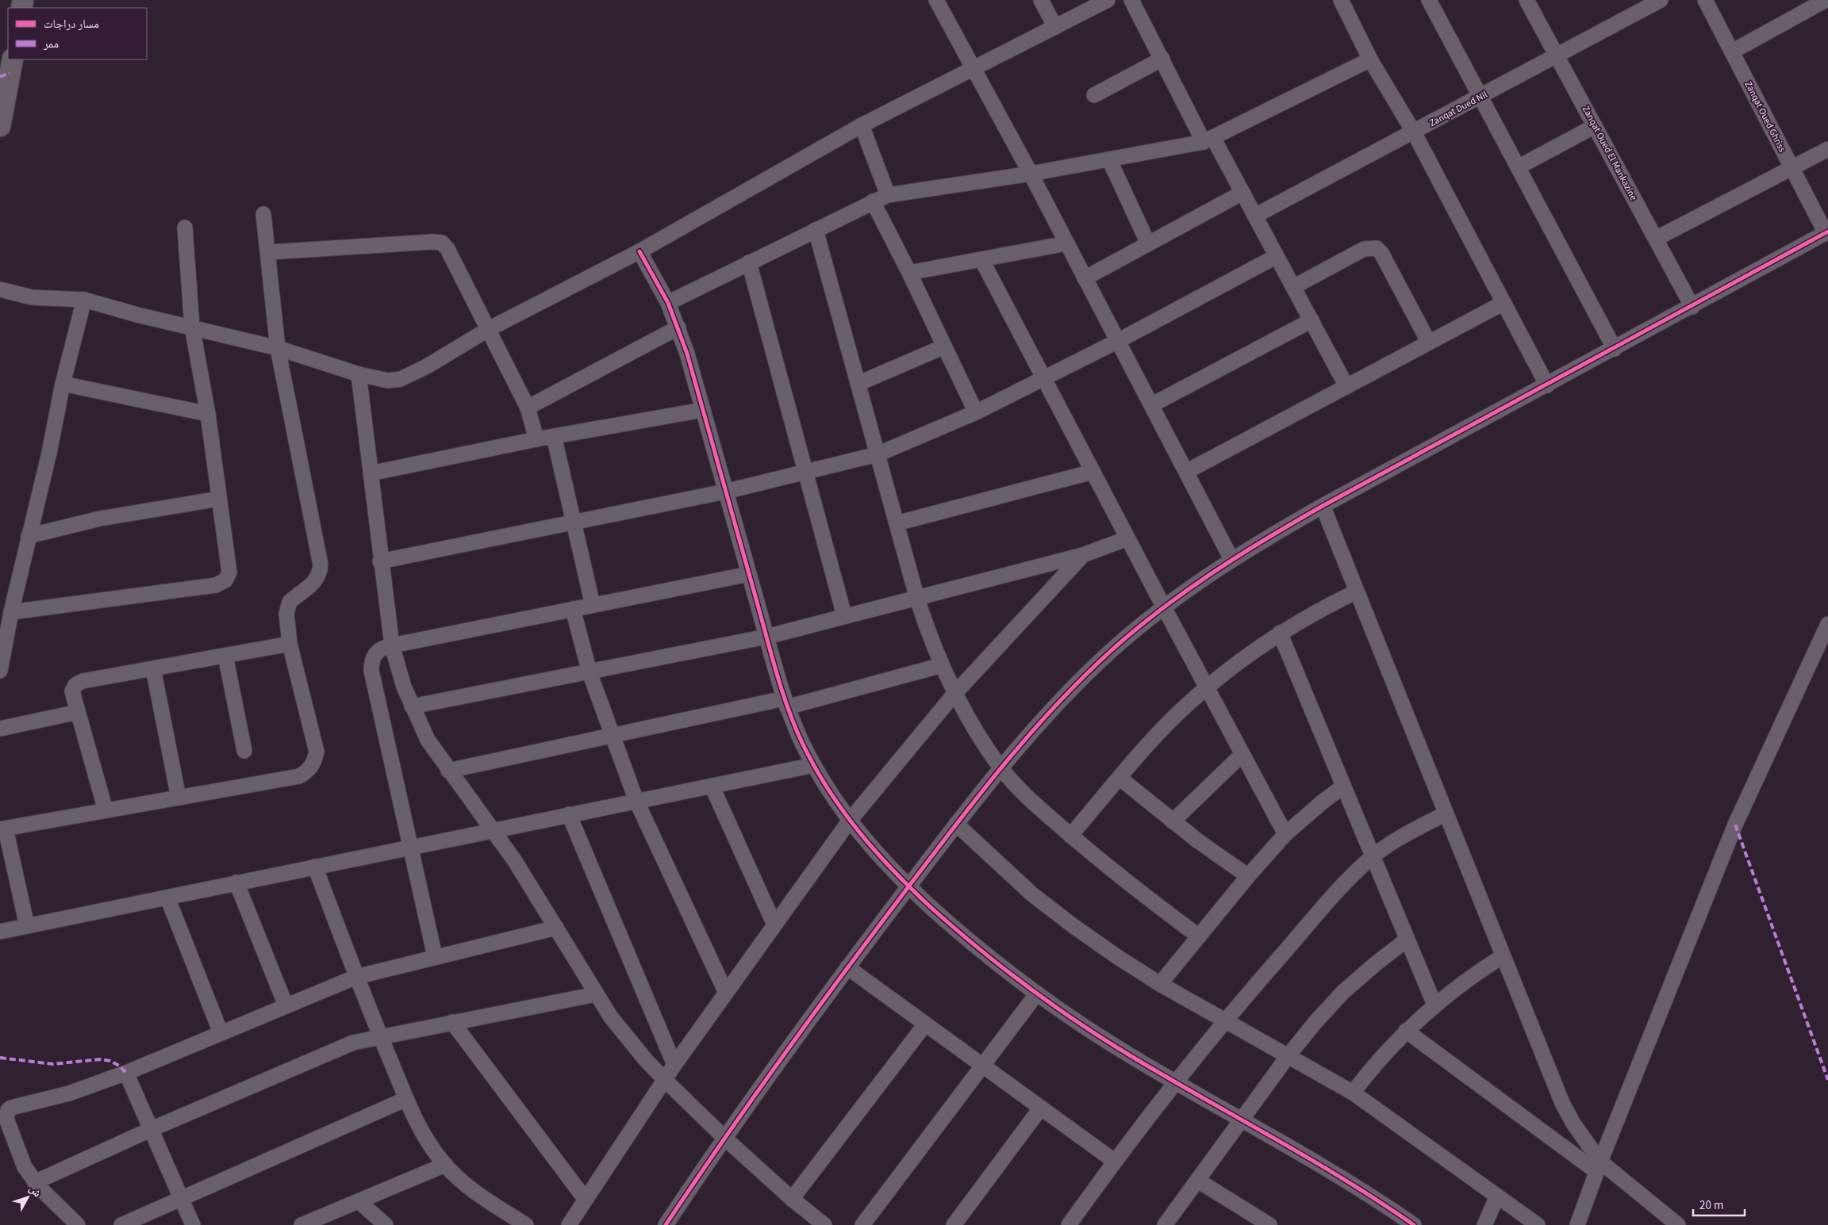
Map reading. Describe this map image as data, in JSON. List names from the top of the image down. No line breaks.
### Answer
{"streets":{"street":["Zanqat Dued Nil","Zanqat Oued Ghriss","Zanqat Oued El Mankazine"]},"crossings":[["Zanqat Dued Nil","Zanqat Oued El Mankazine"]],"legend":["مسار دراجات","ممر"],"scale_bar":"20 m","north":"top right"}
